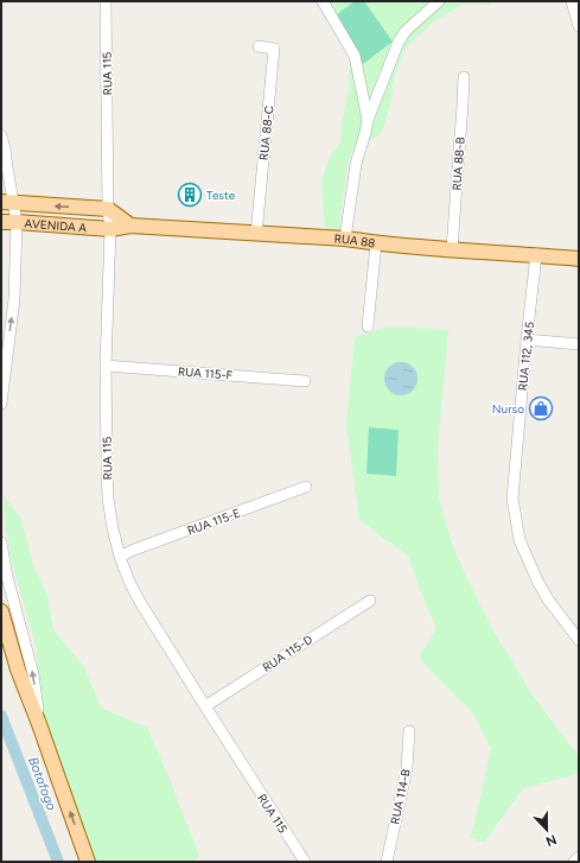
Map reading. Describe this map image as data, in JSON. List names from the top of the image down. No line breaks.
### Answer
{"streets":{"main road":["AVENIDA A","RUA 88"],"street":["RUA 115","RUA 88-C","RUA 88-B","RUA 112, 345","RUA 115-F","RUA 115-E","RUA 115-D","RUA 114-B"]},"crossings":[["RUA 115","AVENIDA A"],["RUA 115","RUA 88"],["RUA 115","RUA 115-F"],["RUA 115","RUA 115-E"],["RUA 115","RUA 115-D"],["RUA 88-C","RUA 88"],["RUA 88-B","RUA 88"],["AVENIDA A","RUA 88"],["RUA 88","RUA 112, 345"]],"water":["Botafogo"],"places":{"building":["Teste"],"shop":["Nurso"]},"north":"bottom"}
